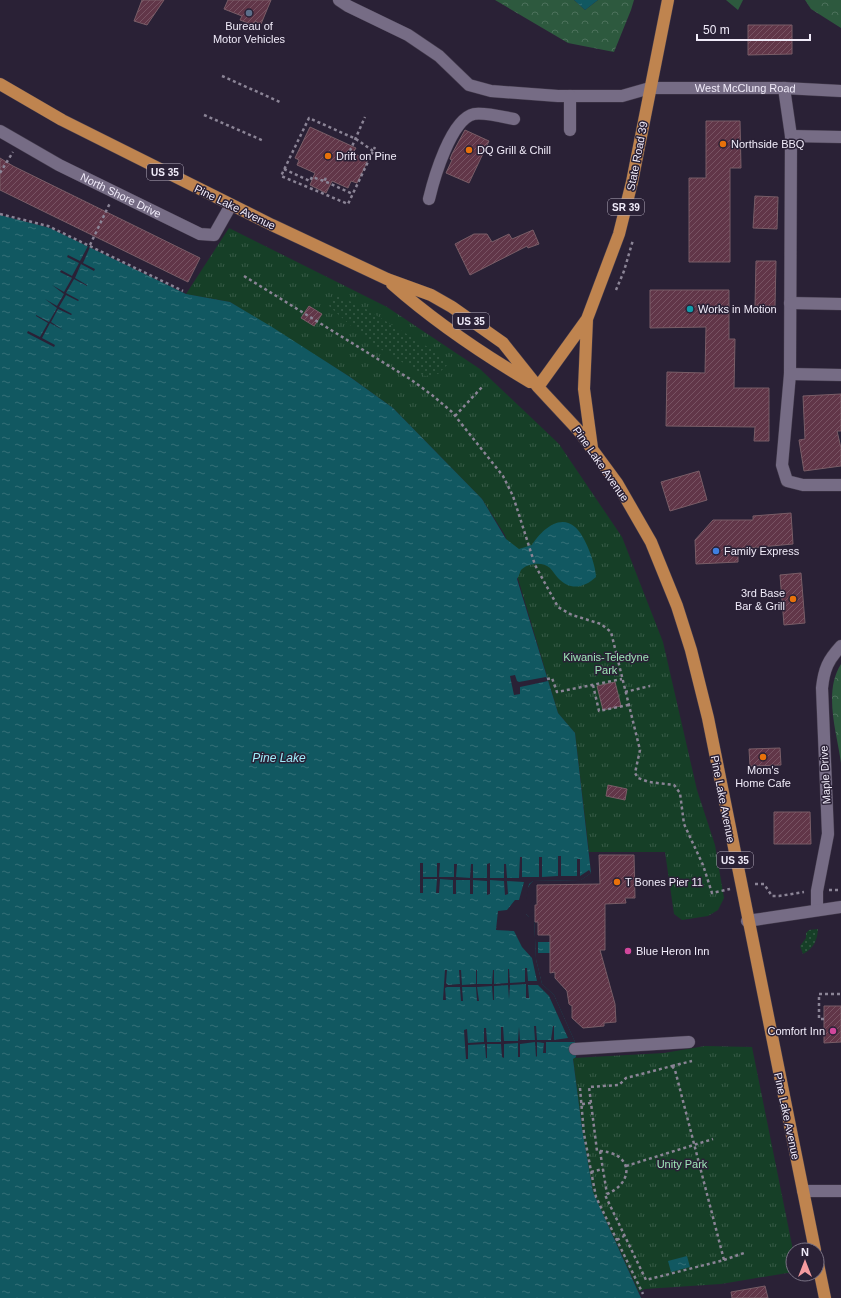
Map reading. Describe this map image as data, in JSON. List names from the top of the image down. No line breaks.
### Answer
{"streets":{"main road":["State Road 39","US 35","Pine Lake Avenue","SR 39"],"street":["West McClung Road","North Shore Drive","Maple Drive"]},"crossings":[["West McClung Road","State Road 39"],["State Road 39","Pine Lake Avenue"],["North Shore Drive","Pine Lake Avenue"]],"water":["Pine Lake"],"parks":["Kiwanis-Teledyne Park","Unity Park"],"places":["Bureau of Motor Vehicles","Northside BBQ","DQ Grill & Chill","Drift on Pine","Works in Motion","Family Express","3rd Base Bar & Grill","Mom's Home Cafe","T Bones Pier 11","Blue Heron Inn","Comfort Inn"],"scale_bar":"50 m","north":"top"}
